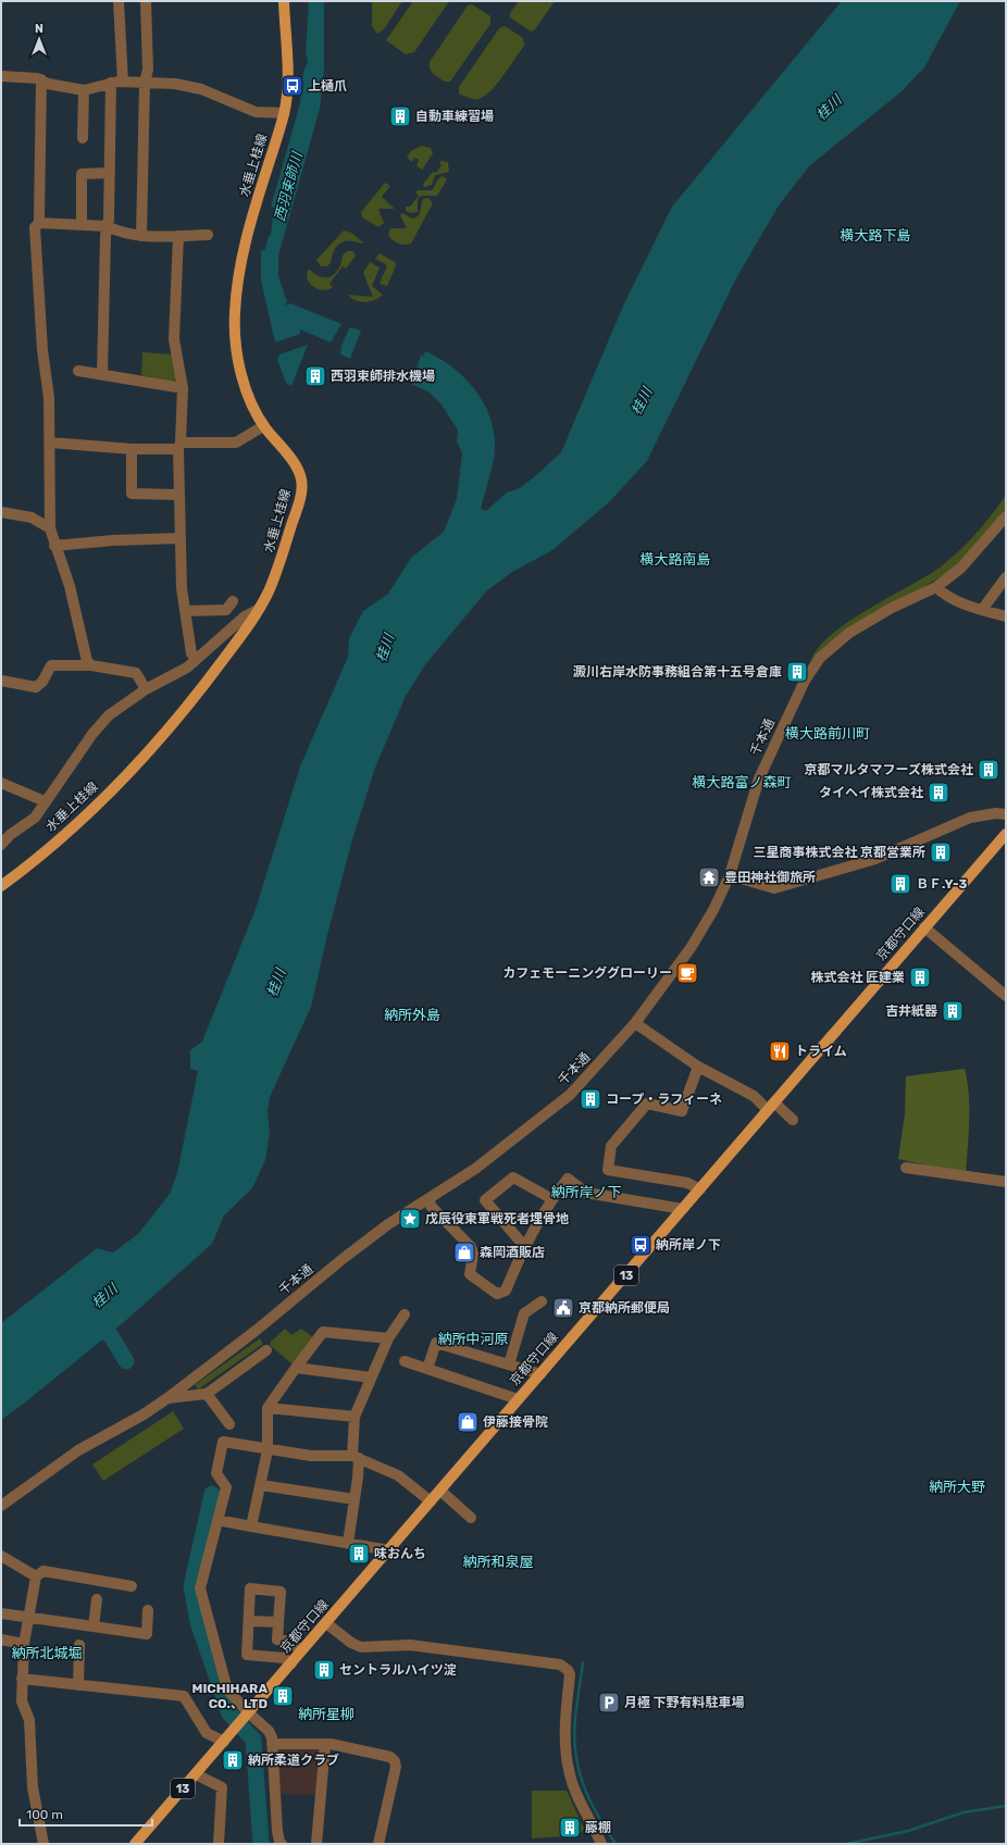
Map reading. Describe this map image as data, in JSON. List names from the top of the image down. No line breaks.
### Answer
{"streets":{"main road":["水垂上桂線","京都守口線","13"],"street":["千本通"]},"districts":["横大路下島","横大路南島","横大路前川町","横大路富ノ森町","納所外島","納所岸ノ下","納所中河原","納所大野","納所和泉屋","納所北城堀","納所星柳"],"water":["桂川","西羽束師川"],"places":{"bus stop":["上樋爪","納所岸ノ下"],"building":["自動車練習場","西羽束師排水機場","澱川右岸水防事務組合第十五号倉庫","京都マルタマフーズ株式会社","タイヘイ株式会社","三星商事株式会社 京都営業所","ＢＦ.Y-3","株式会社 匠建業","吉井紙器","コープ・ラフィーネ","味おんち","セントラルハイツ淀","MICHIHARA CO.、LTD","納所柔道クラブ","藤棚"],"temple":["豊田神社御旅所"],"cafe":["カフェモーニンググローリー"],"restaurant":["トライム"],"place":["戊辰役東軍戦死者埋骨地"],"shop":["森岡酒販店","伊藤接骨院"],"public building":["京都納所郵便局"],"parking":["月極 下野有料駐車場"]},"scale_bar":"100 m","north":"top"}
